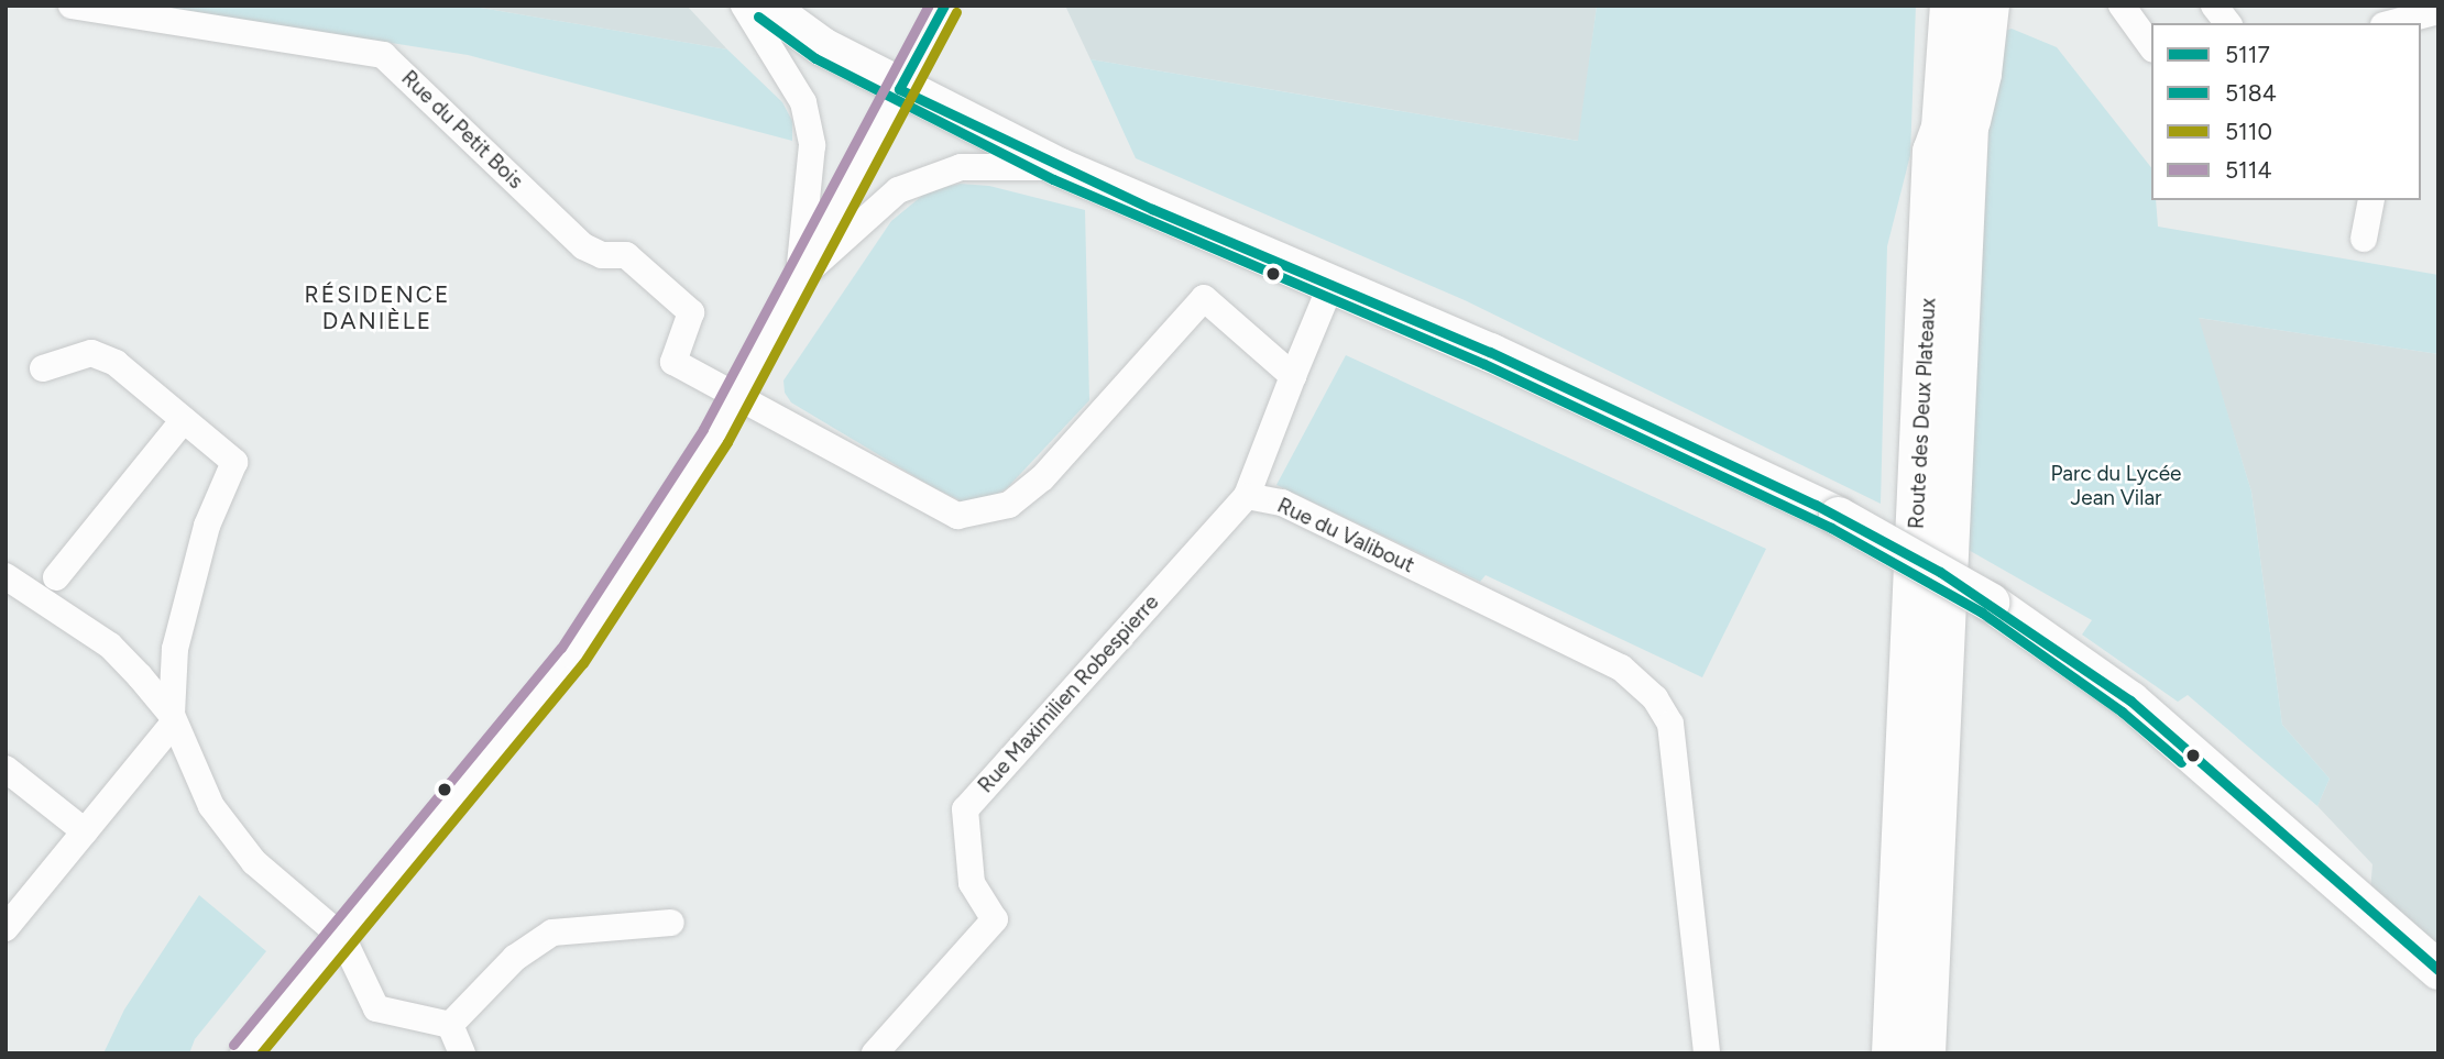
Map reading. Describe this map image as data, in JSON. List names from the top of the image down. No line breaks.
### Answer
{"streets":{"main road":["Route des Deux Plateaux"],"street":["Rue du Petit Bois","Rue du Valibout","Rue Maximilien Robespierre"]},"crossings":[["Rue du Valibout","Rue Maximilien Robespierre"]],"districts":["RÉSIDENCE DANIÈLE"],"parks":["Parc du Lycée Jean Vilar"],"lines":["transit line 5117","transit line 5114","transit line 5110","transit line 5184"],"legend":["5117","5184","5110","5114"]}
